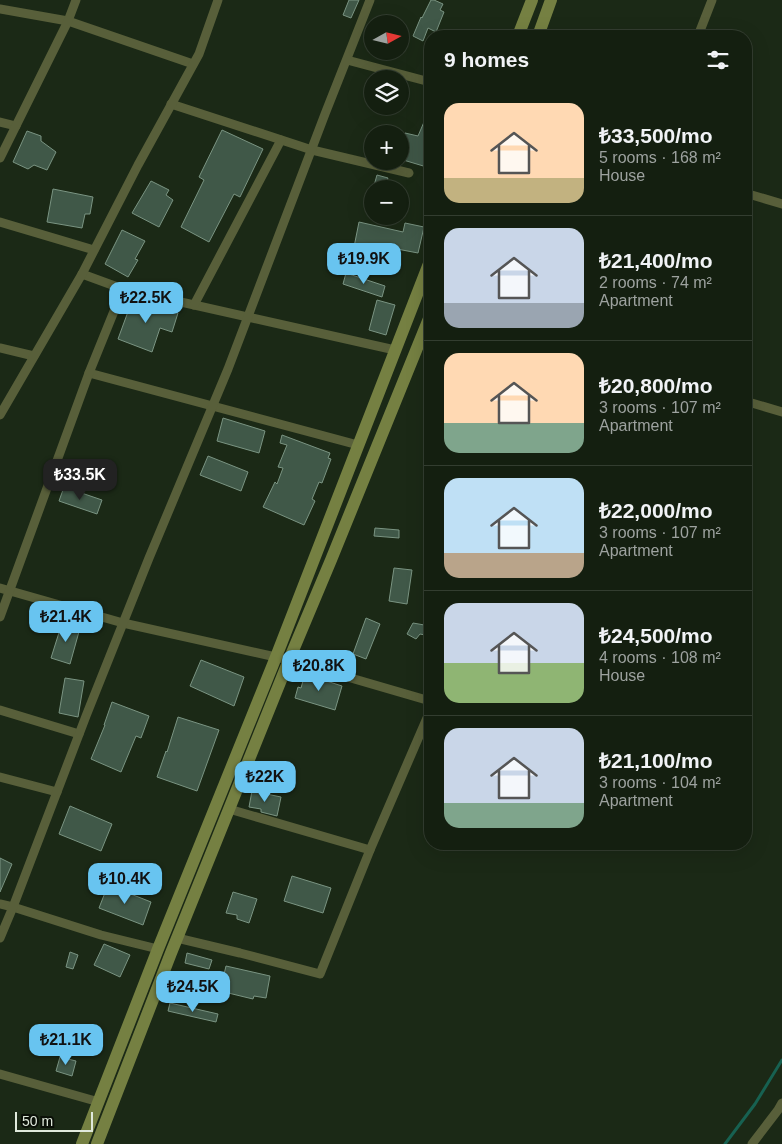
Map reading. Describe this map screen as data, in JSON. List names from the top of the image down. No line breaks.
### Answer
{"scale_bar":"50 m","north":"right","page":{"map_buttons":["+","−"],"heading":"9 homes","list":[{"name":"₺33,500/mo","note":"5 rooms · 168 m² · House"},{"name":"₺21,400/mo","note":"2 rooms · 74 m² · Apartment"},{"name":"₺20,800/mo","note":"3 rooms · 107 m² · Apartment"},{"name":"₺22,000/mo","note":"3 rooms · 107 m² · Apartment"},{"name":"₺24,500/mo","note":"4 rooms · 108 m² · House"},{"name":"₺21,100/mo","note":"3 rooms · 104 m² · Apartment"}],"price":["₺19.9K","₺22.5K","₺33.5K","₺21.4K","₺20.8K","₺22K","₺10.4K","₺24.5K","₺21.1K"],"scale":"50 m"}}
